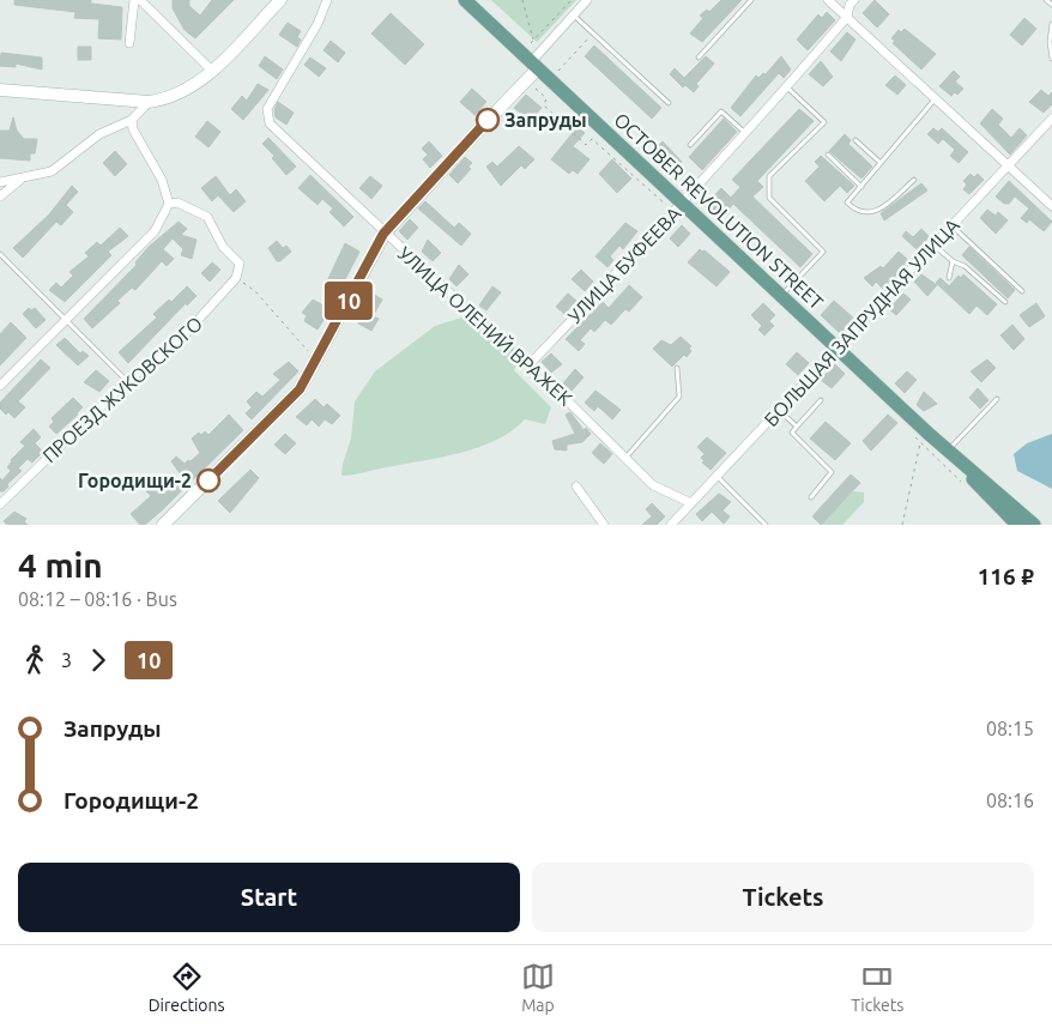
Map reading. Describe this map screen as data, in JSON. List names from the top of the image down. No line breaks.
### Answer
{"streets":{"main road":["OCTOBER REVOLUTION STREET"],"street":["УЛИЦА БУФЕЕВА","БОЛЬШАЯ ЗАПРУДНАЯ УЛИЦА","УЛИЦА ОЛЕНИЙ ВРАЖЕК","ПРОЕЗД ЖУКОВСКОГО"]},"crossings":[["OCTOBER REVOLUTION STREET","УЛИЦА БУФЕЕВА"],["OCTOBER REVOLUTION STREET","БОЛЬШАЯ ЗАПРУДНАЯ УЛИЦА"],["УЛИЦА БУФЕЕВА","УЛИЦА ОЛЕНИЙ ВРАЖЕК"],["БОЛЬШАЯ ЗАПРУДНАЯ УЛИЦА","УЛИЦА ОЛЕНИЙ ВРАЖЕК"]],"places":["Запруды","Городищи-2"],"lines":["bus line 10"],"page":{"on_map":"10","heading":["4 min","08:12 – 08:16 · Bus","116 ₽"],"legs":["3","10"],"list":[{"name":"Запруды","value":"08:15"},{"name":"Городищи-2","value":"08:16"}],"buttons":["Start","Tickets"],"tabs":["Directions","Map","Tickets"]}}
